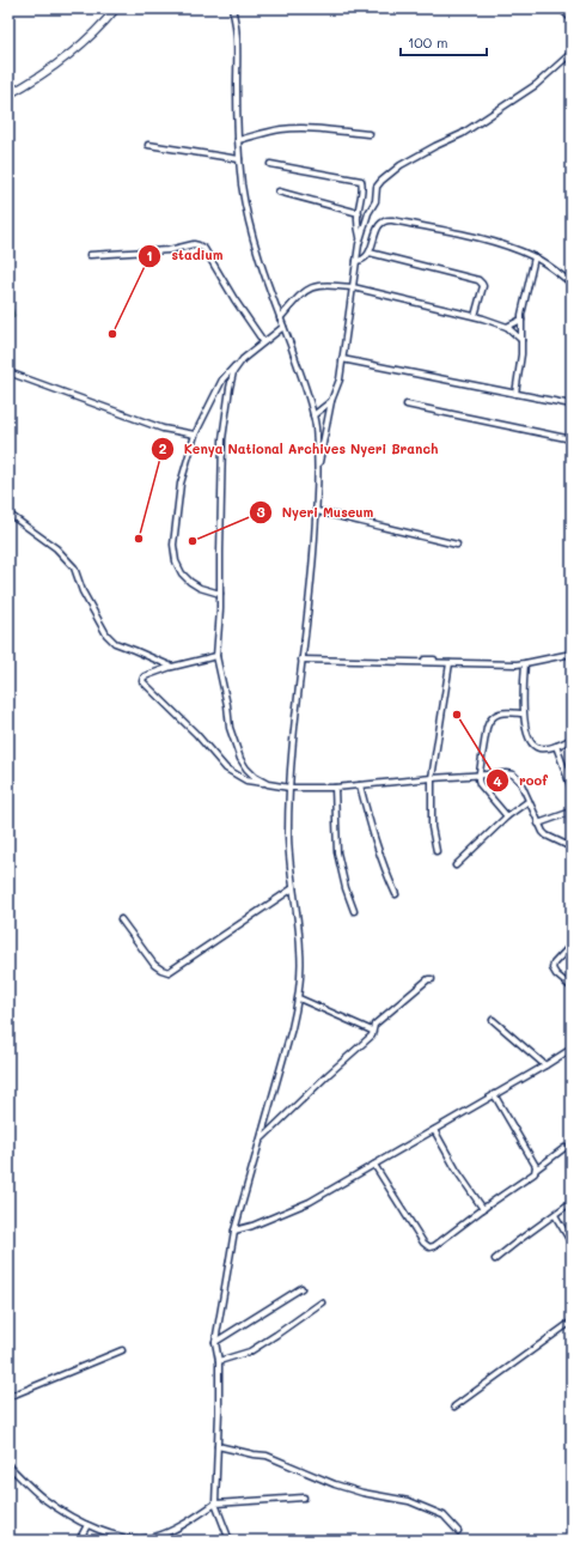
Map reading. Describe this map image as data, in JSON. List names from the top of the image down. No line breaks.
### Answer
{"places":["stadium","Kenya National Archives Nyeri Branch","Nyeri Museum","roof"],"scale_bar":"100 m"}
